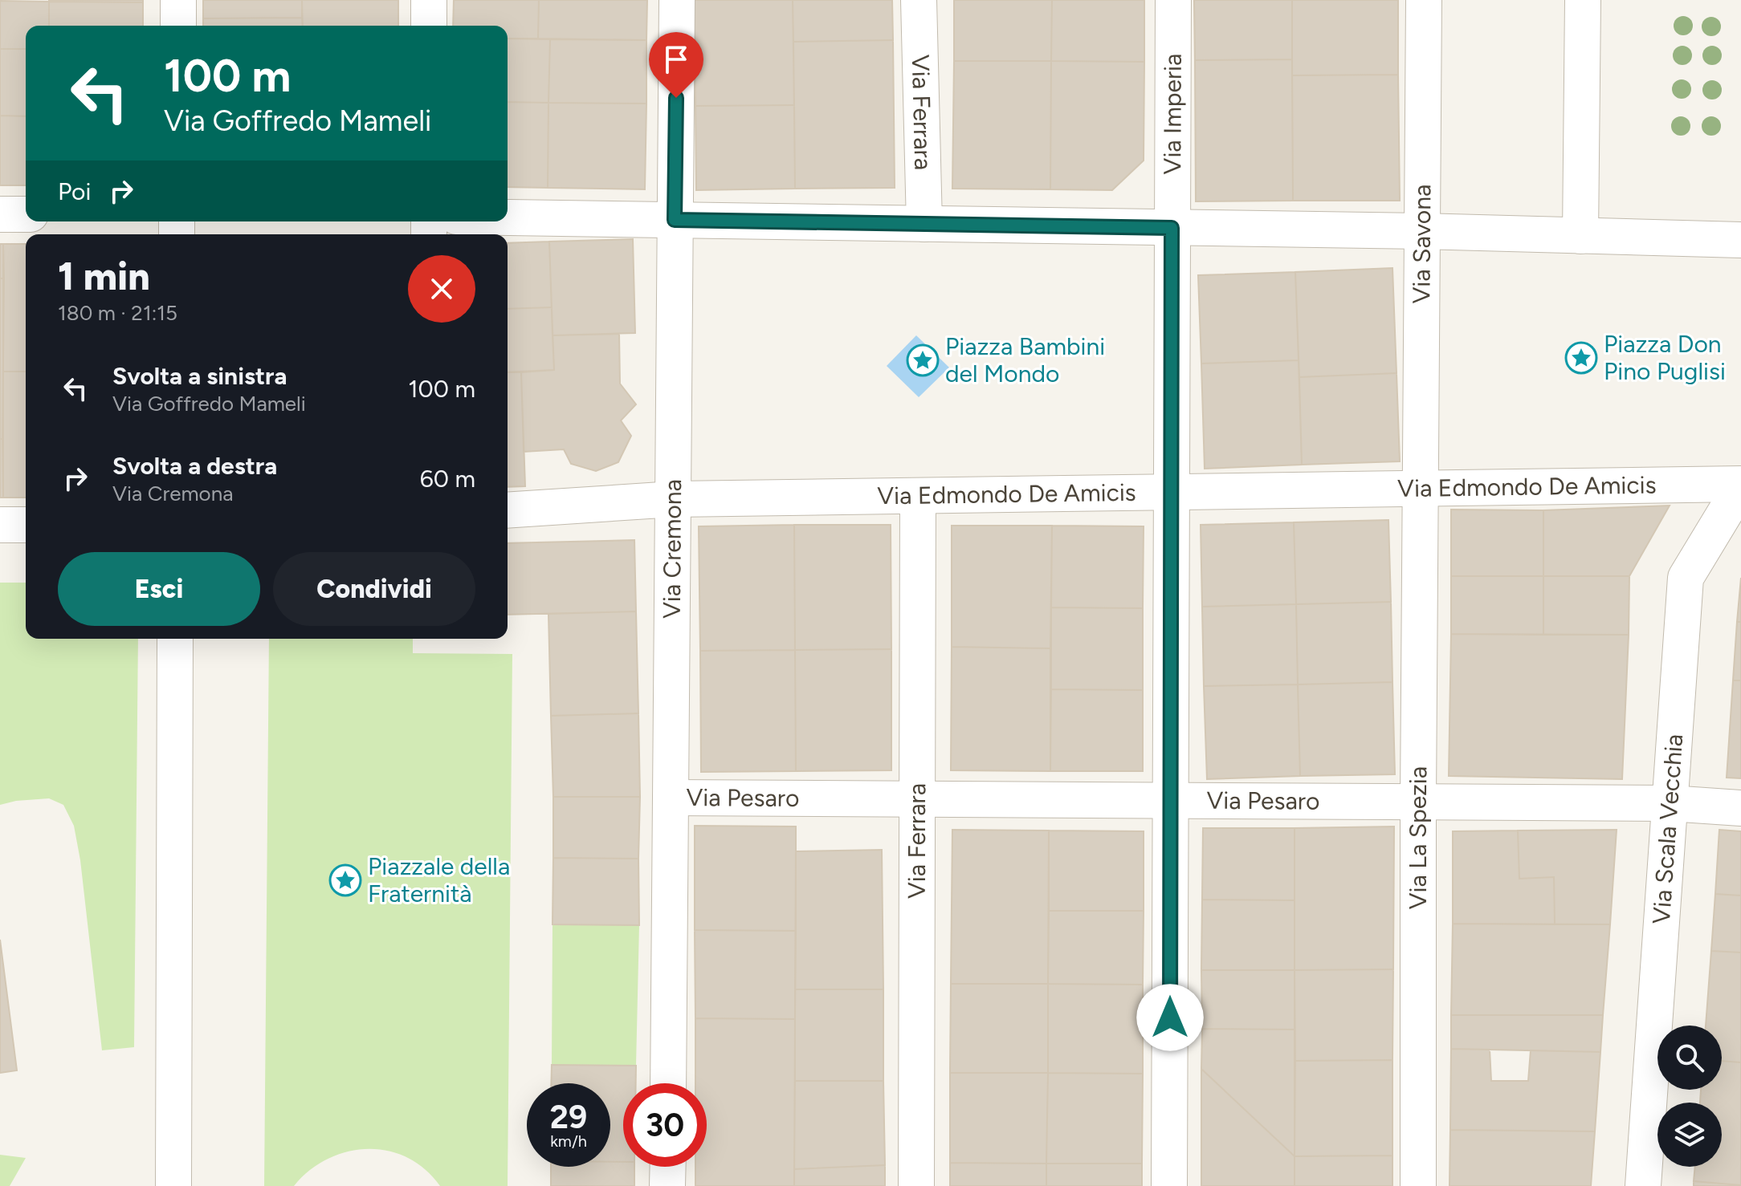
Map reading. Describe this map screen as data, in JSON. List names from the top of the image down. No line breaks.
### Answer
{"streets":{"street":["Via Ferrara","Via Imperia","Via Savona","Via Edmondo De Amicis","Via Cremona","Via Pesaro","Via Scala Vecchia","Via La Spezia"]},"crossings":[["Via Ferrara","Via Edmondo De Amicis"],["Via Ferrara","Via Pesaro"],["Via Imperia","Via Edmondo De Amicis"],["Via Imperia","Via Pesaro"],["Via Savona","Via Edmondo De Amicis"],["Via Savona","Via La Spezia"],["Via Edmondo De Amicis","Via Cremona"],["Via Edmondo De Amicis","Via Scala Vecchia"],["Via Edmondo De Amicis","Via La Spezia"],["Via Cremona","Via Pesaro"],["Via Pesaro","Via Scala Vecchia"],["Via Pesaro","Via La Spezia"]],"places":{"place":["Piazza Don Pino Puglisi","Piazza Bambini del Mondo","Piazzale della Fraternità"]},"page":{"turn":["100 m","Via Goffredo Mameli"],"then":"Poi","heading":["1 min","180 m · 21:15"],"list":[{"name":"Svolta a sinistra","note":"Via Goffredo Mameli","value":"100 m"},{"name":"Svolta a destra","note":"Via Cremona","value":"60 m"}],"buttons":["Esci","Condividi"],"speed":"29 km/h","limit":"30"}}
